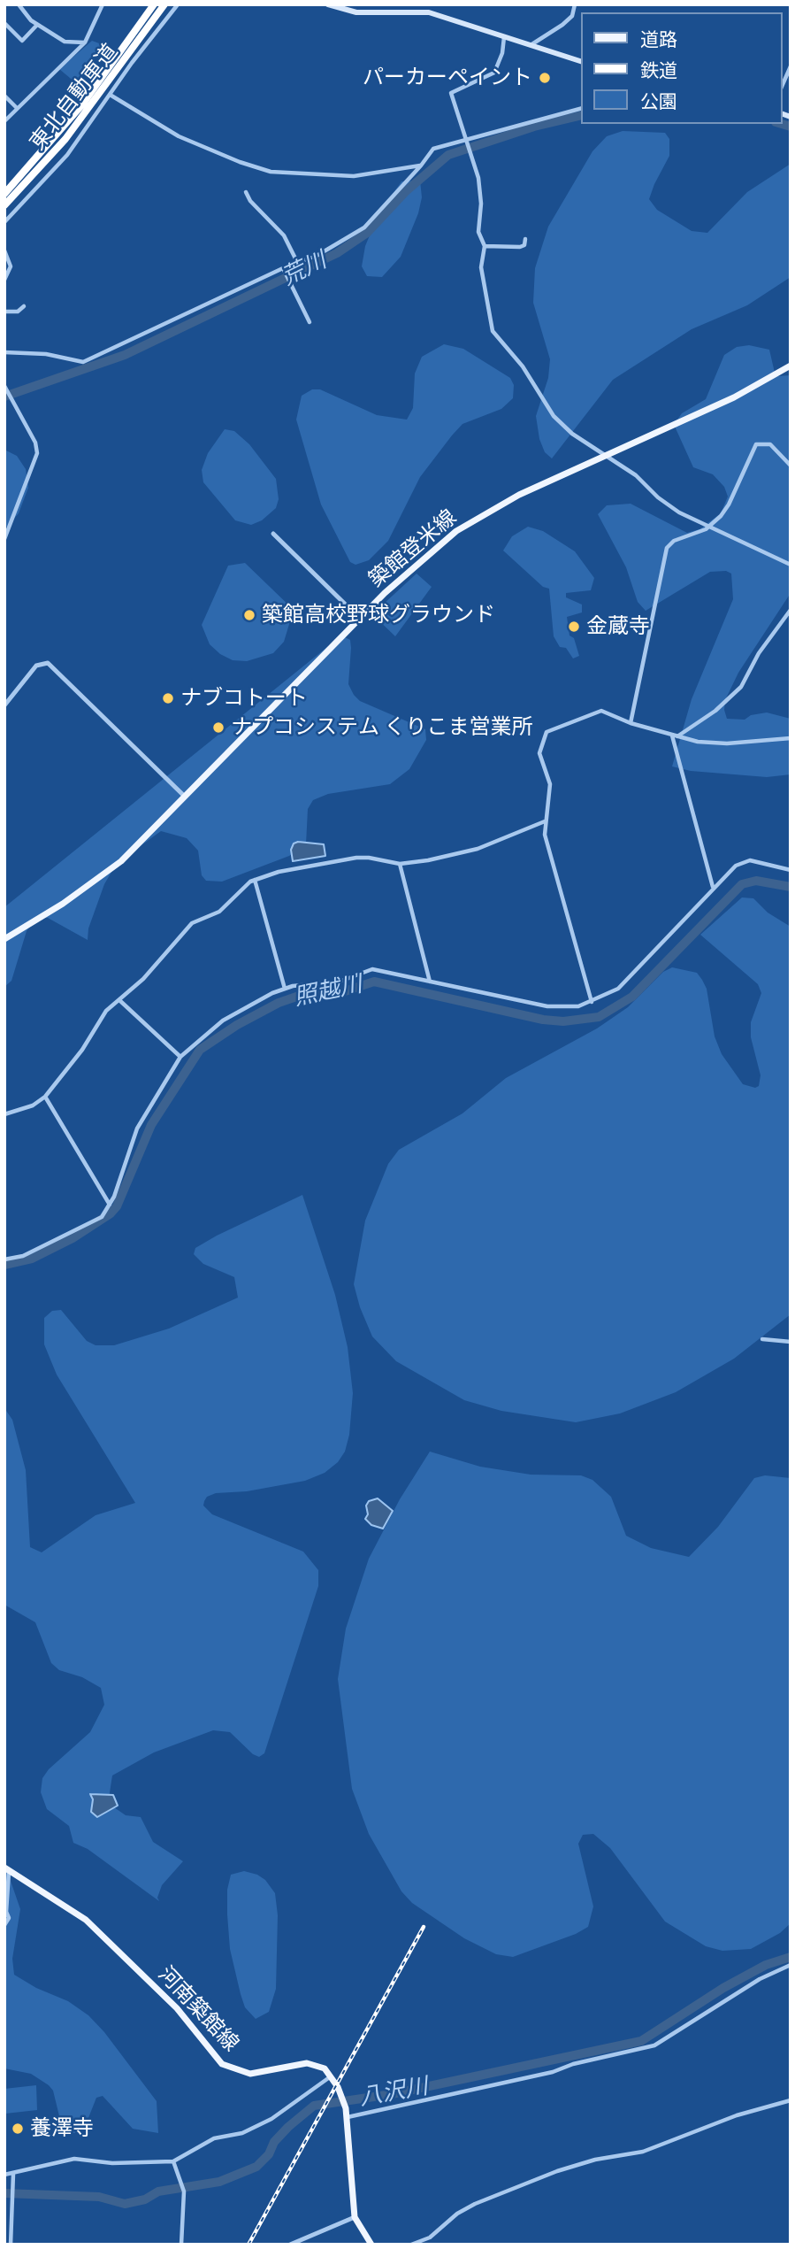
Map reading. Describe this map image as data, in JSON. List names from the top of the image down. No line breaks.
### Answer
{"streets":{"highway":["東北自動車道"],"main road":["築館登米線","河南築館線"]},"water":["荒川","照越川","八沢川"],"places":["パーカーペイント","築館高校野球グラウンド","金蔵寺","ナブコトート","ナプコシステム くりこま営業所","養澤寺"],"legend":["道路","鉄道","公園"]}
